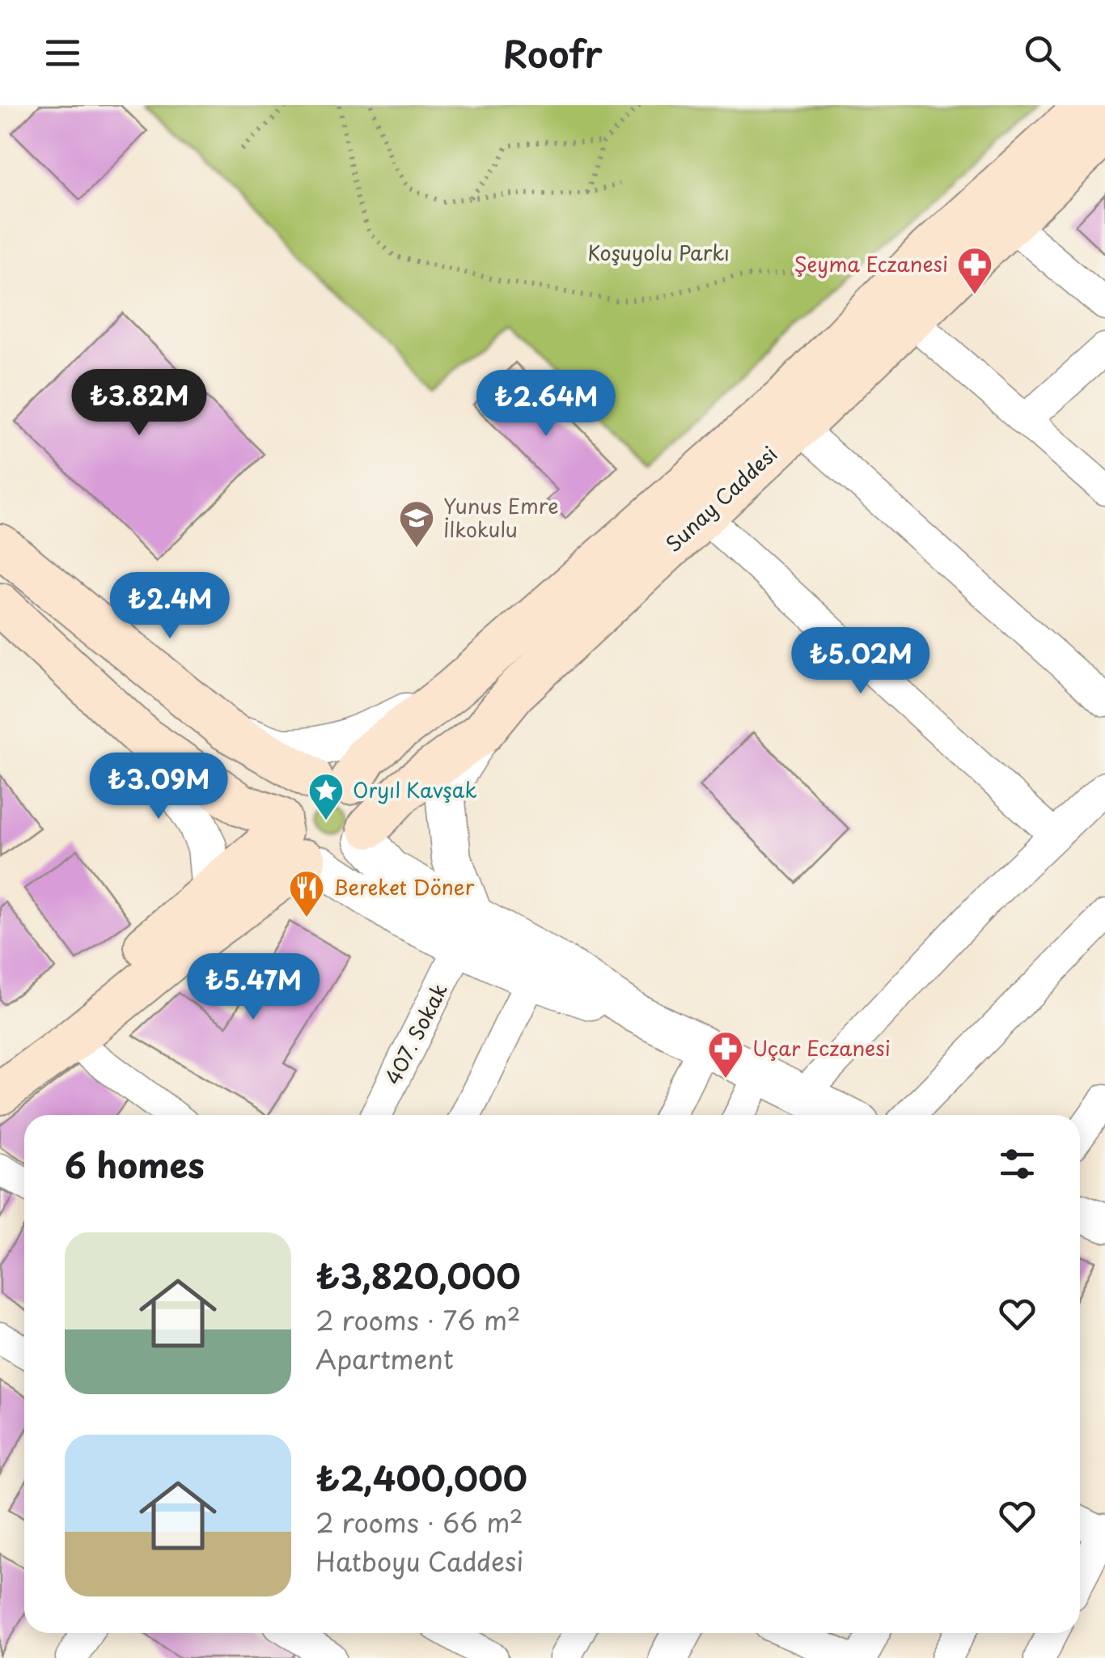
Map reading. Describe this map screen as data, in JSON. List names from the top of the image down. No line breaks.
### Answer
{"streets":{"main road":["Sunay Caddesi"],"street":["407. Sokak"]},"crossings":[["Sunay Caddesi","407. Sokak"]],"parks":["Koşuyolu Parkı"],"places":{"pharmacy":["Şeyma Eczanesi","Uçar Eczanesi"],"school or university":["Yunus Emre İlkokulu"],"place":["Oryıl Kavşak"],"restaurant":["Bereket Döner"]},"page":{"header":"Roofr","price":["₺3.82M","₺2.64M","₺2.4M","₺5.02M","₺3.09M","₺5.47M"],"heading":"6 homes","list":[{"name":"₺3,820,000","note":"2 rooms · 76 m² · Apartment"},{"name":"₺2,400,000","note":"2 rooms · 66 m² · Hatboyu Caddesi"}]}}
